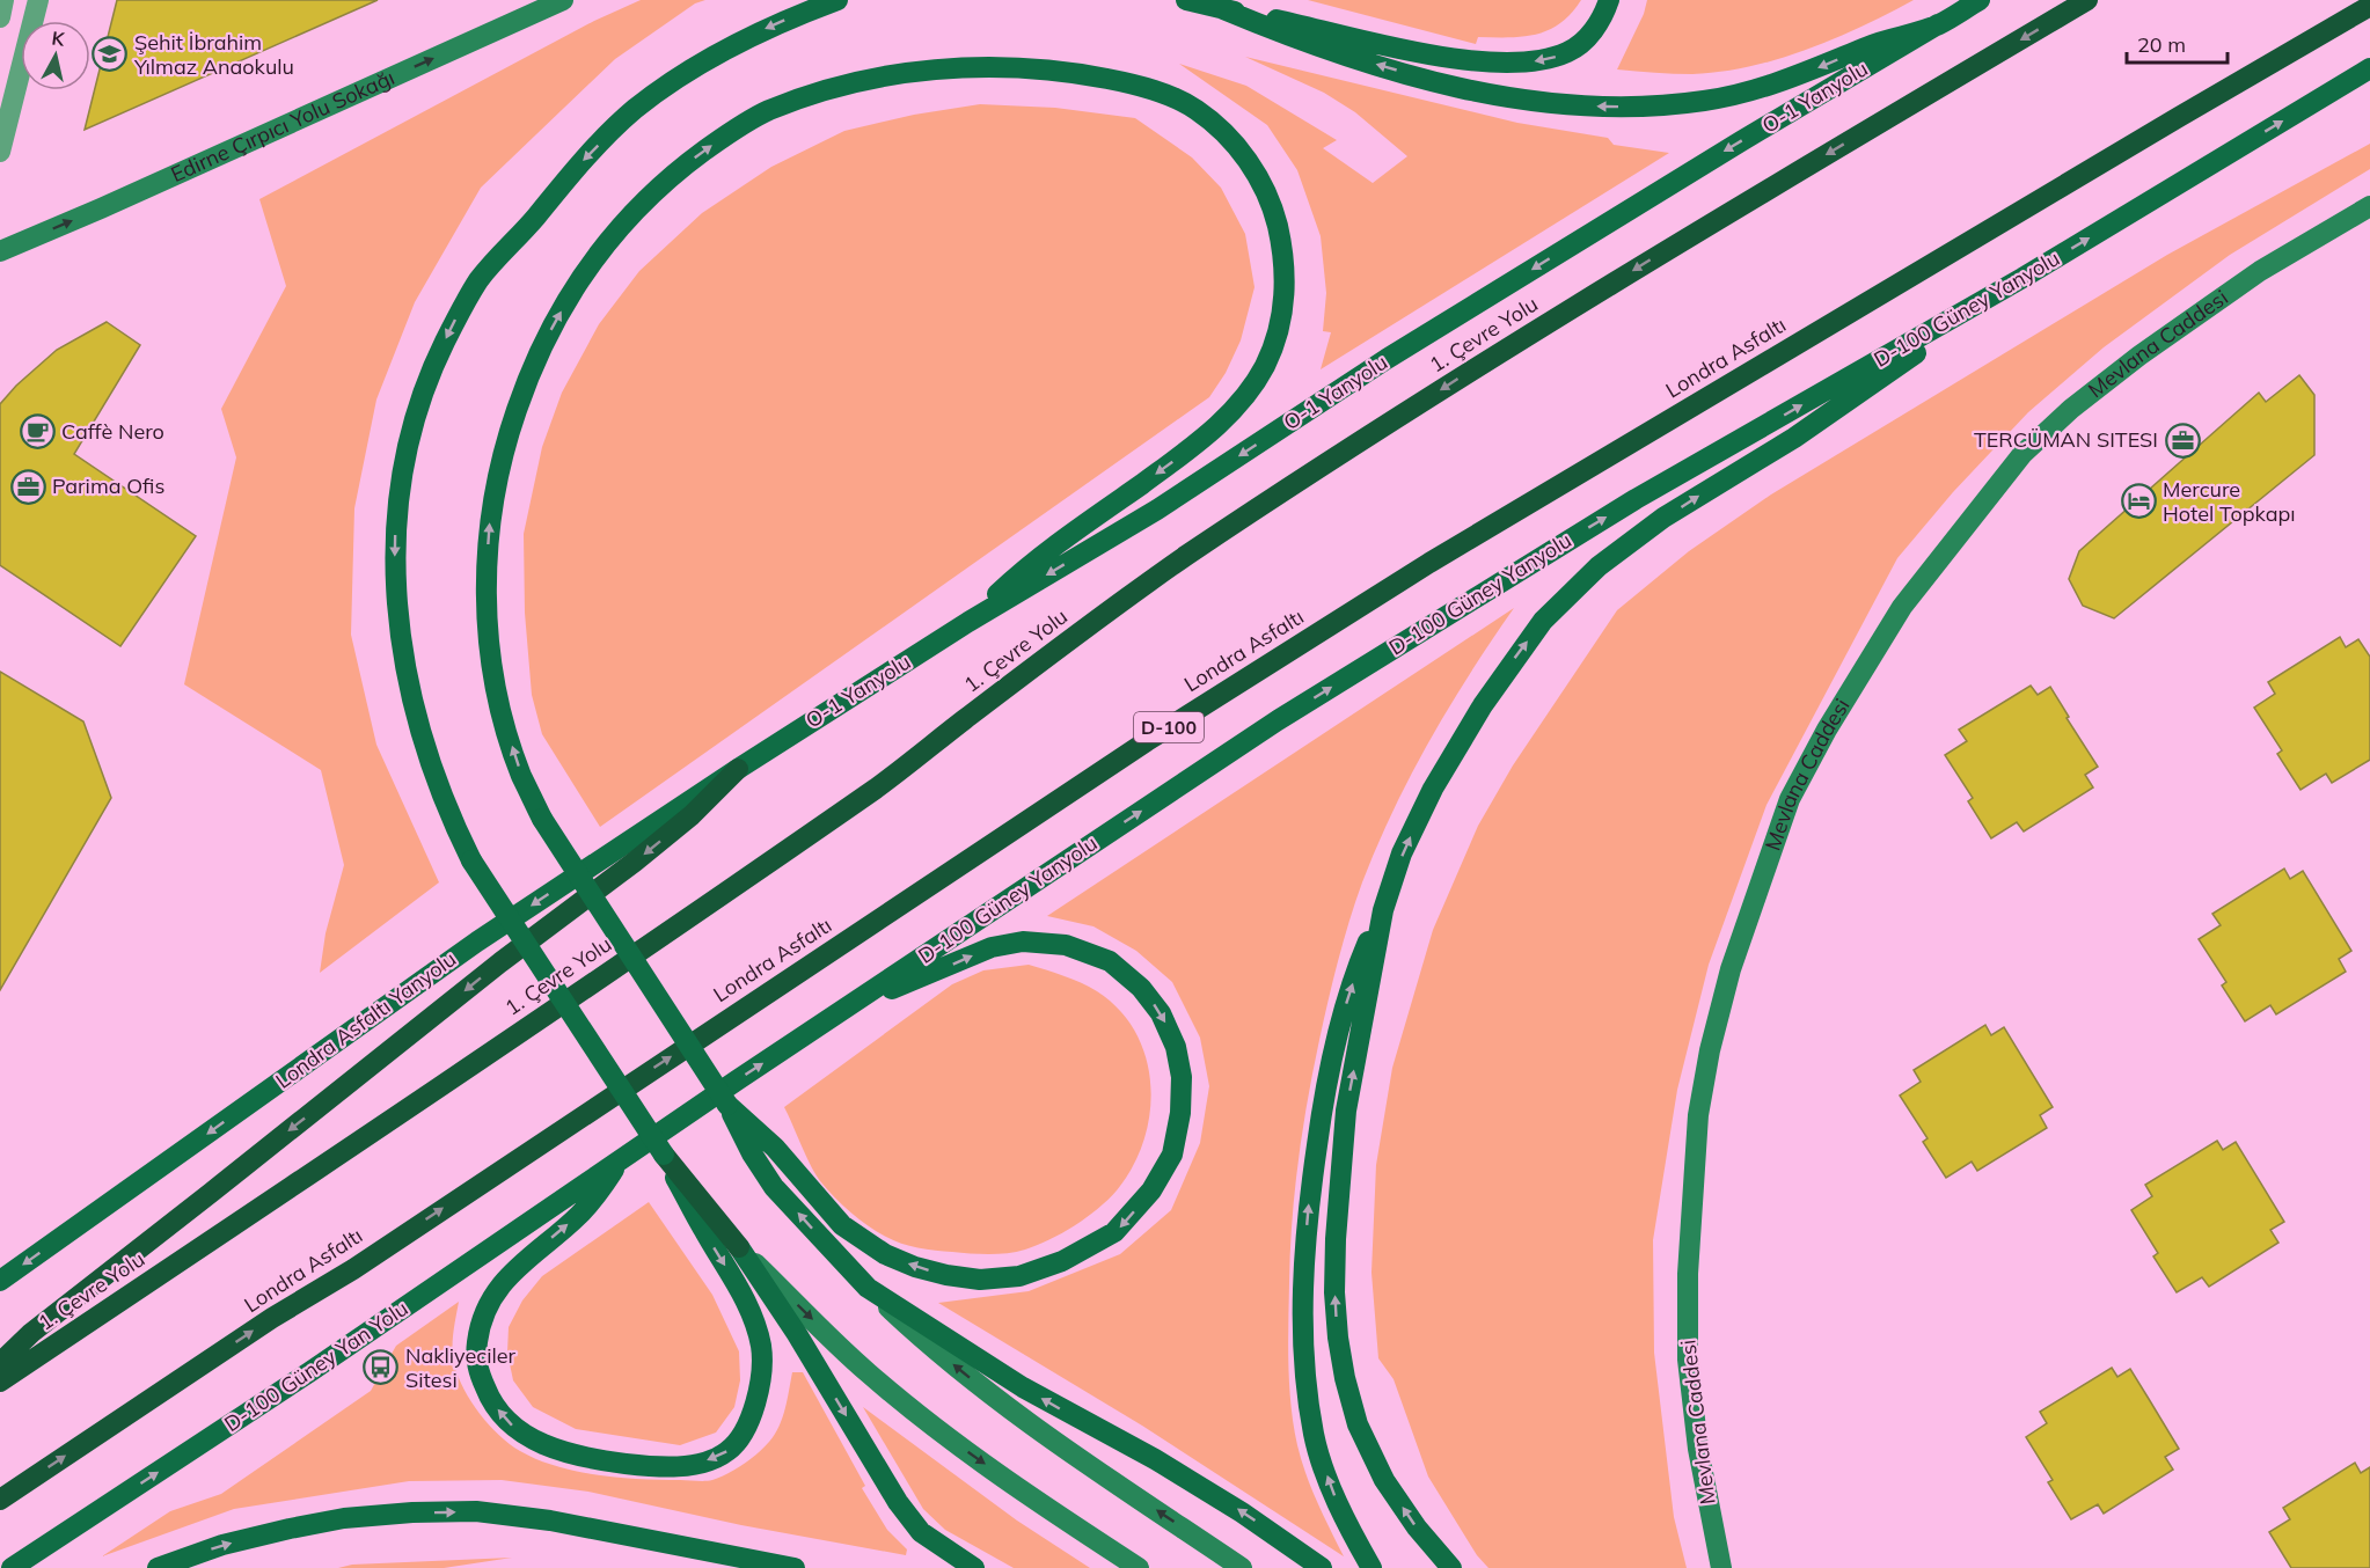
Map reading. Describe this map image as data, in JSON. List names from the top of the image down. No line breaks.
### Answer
{"streets":{"highway":["1. Çevre Yolu","Londra Asfaltı","D-100"],"main road":["O-1 Yanyolu","Edirne Çırpıcı Yolu Sokağı","D-100 Güney Yanyolu","Mevlana Caddesi","Londra Asfaltı Yanyolu","D-100 Güney Yan Yolu"]},"crossings":[["O-1 Yanyolu","Londra Asfaltı Yanyolu"],["D-100 Güney Yanyolu","D-100 Güney Yan Yolu"]],"one_way":["O-1 Yanyolu","Edirne Çırpıcı Yolu Sokağı","Londra Asfaltı Yanyolu","D-100 Güney Yan Yolu"],"places":{"school or university":["Şehit İbrahim Yılmaz Anaokulu"],"cafe":["Caffè Nero"],"office":["TERCÜMAN SITESI","Parima Ofis"],"hotel":["Mercure Hotel Topkapı"],"bus stop":["Nakliyeciler Sitesi"]},"scale_bar":"20 m","north":"top"}
